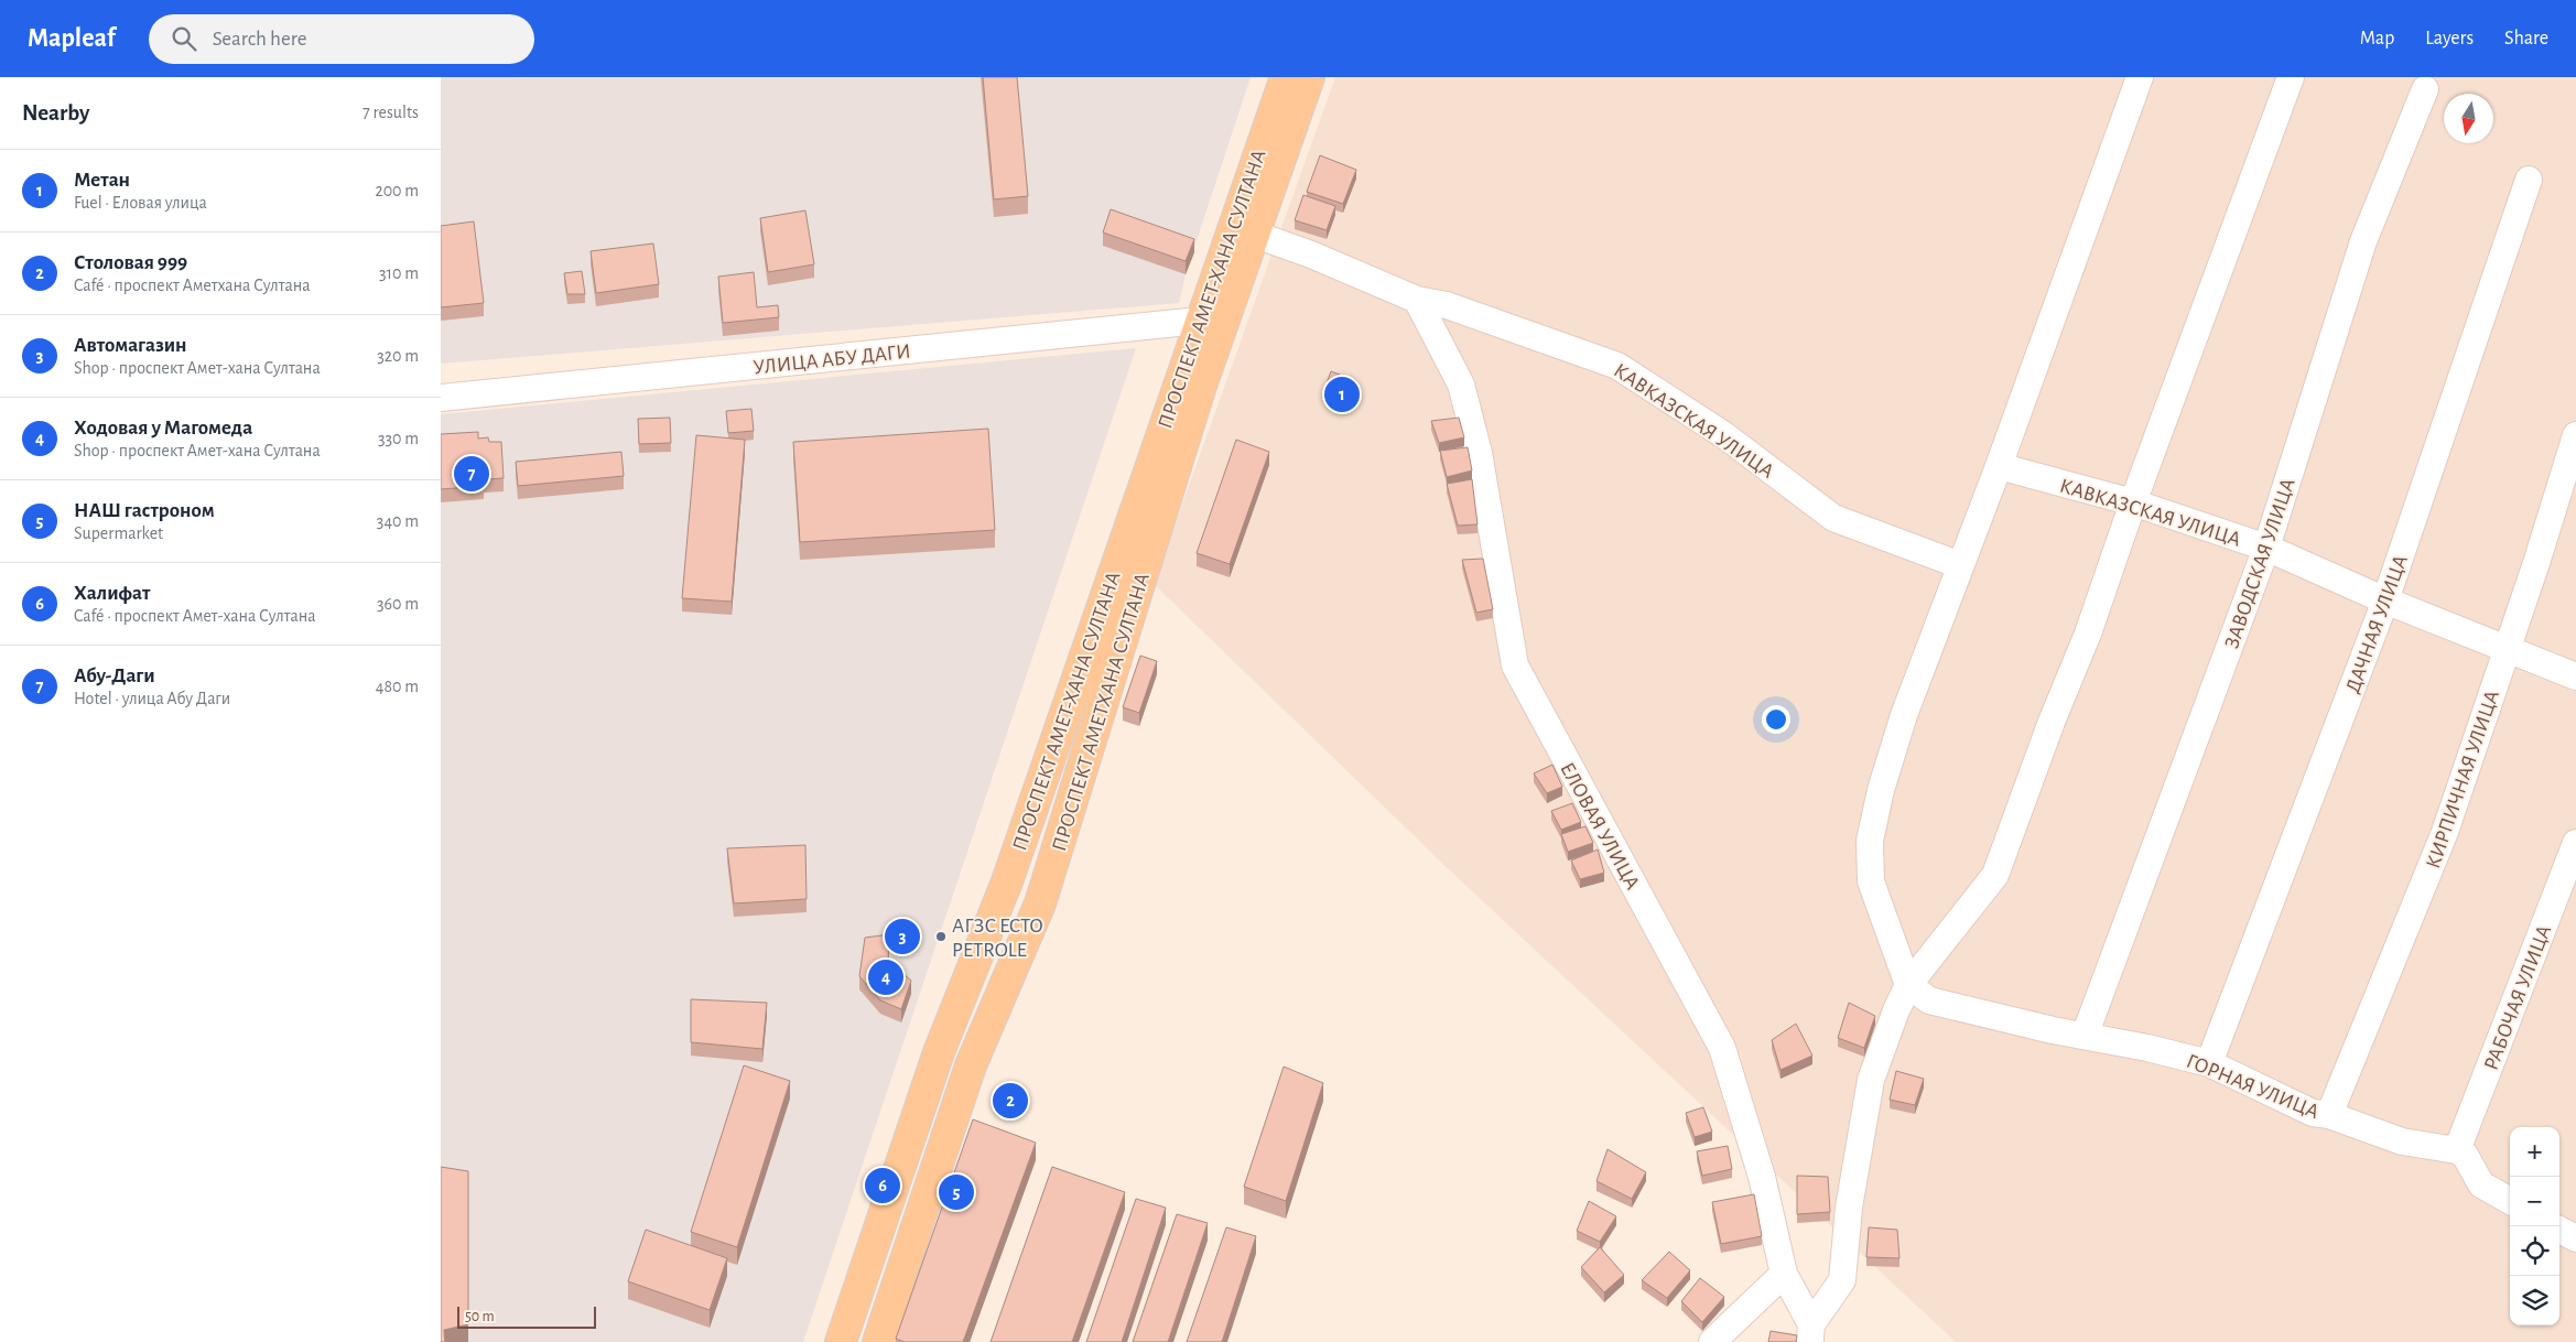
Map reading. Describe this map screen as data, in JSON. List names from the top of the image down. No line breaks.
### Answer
{"streets":{"main road":["ПРОСПЕКТ АМЕТ-ХАНА СУЛТАНА","ПРОСПЕКТ АМЕТХАНА СУЛТАНА"],"street":["УЛИЦА АБУ ДАГИ","КАВКАЗСКАЯ УЛИЦА","ЗАВОДСКАЯ УЛИЦА","ДАЧНАЯ УЛИЦА","КИРПИЧНАЯ УЛИЦА","ЕЛОВАЯ УЛИЦА","РАБОЧАЯ УЛИЦА","ГОРНАЯ УЛИЦА"]},"crossings":[["ПРОСПЕКТ АМЕТ-ХАНА СУЛТАНА","УЛИЦА АБУ ДАГИ"],["ПРОСПЕКТ АМЕТ-ХАНА СУЛТАНА","КАВКАЗСКАЯ УЛИЦА"],["ПРОСПЕКТ АМЕТ-ХАНА СУЛТАНА","ПРОСПЕКТ АМЕТХАНА СУЛТАНА"],["УЛИЦА АБУ ДАГИ","ПРОСПЕКТ АМЕТХАНА СУЛТАНА"],["КАВКАЗСКАЯ УЛИЦА","ЗАВОДСКАЯ УЛИЦА"],["КАВКАЗСКАЯ УЛИЦА","ДАЧНАЯ УЛИЦА"],["КАВКАЗСКАЯ УЛИЦА","КИРПИЧНАЯ УЛИЦА"],["КАВКАЗСКАЯ УЛИЦА","ЕЛОВАЯ УЛИЦА"],["ЗАВОДСКАЯ УЛИЦА","ГОРНАЯ УЛИЦА"],["ДАЧНАЯ УЛИЦА","ГОРНАЯ УЛИЦА"],["КИРПИЧНАЯ УЛИЦА","ГОРНАЯ УЛИЦА"],["РАБОЧАЯ УЛИЦА","ГОРНАЯ УЛИЦА"]],"places":["АГЗС ECTO PETROLE"],"scale_bar":"50 m","north":"bottom","page":{"header":"Mapleaf","search":"Search here","nav":["Map","Layers","Share"],"heading":["Nearby","7 results"],"list":[{"mark":"1","name":"Метан","note":"Fuel · Еловая улица","value":"200 m"},{"mark":"2","name":"Столовая 999","note":"Café · проспект Аметхана Султана","value":"310 m"},{"mark":"3","name":"Автомагазин","note":"Shop · проспект Амет-хана Султана","value":"320 m"},{"mark":"4","name":"Ходовая у Магомеда","note":"Shop · проспект Амет-хана Султана","value":"330 m"},{"mark":"5","name":"НАШ гастроном","note":"Supermarket","value":"340 m"},{"mark":"6","name":"Халифат","note":"Café · проспект Амет-хана Султана","value":"360 m"},{"mark":"7","name":"Абу-Даги","note":"Hotel · улица Абу Даги","value":"480 m"}],"pins":["1","7","3","4","2","6","5"],"map_buttons":["+","−"],"scale":"50 m"}}
